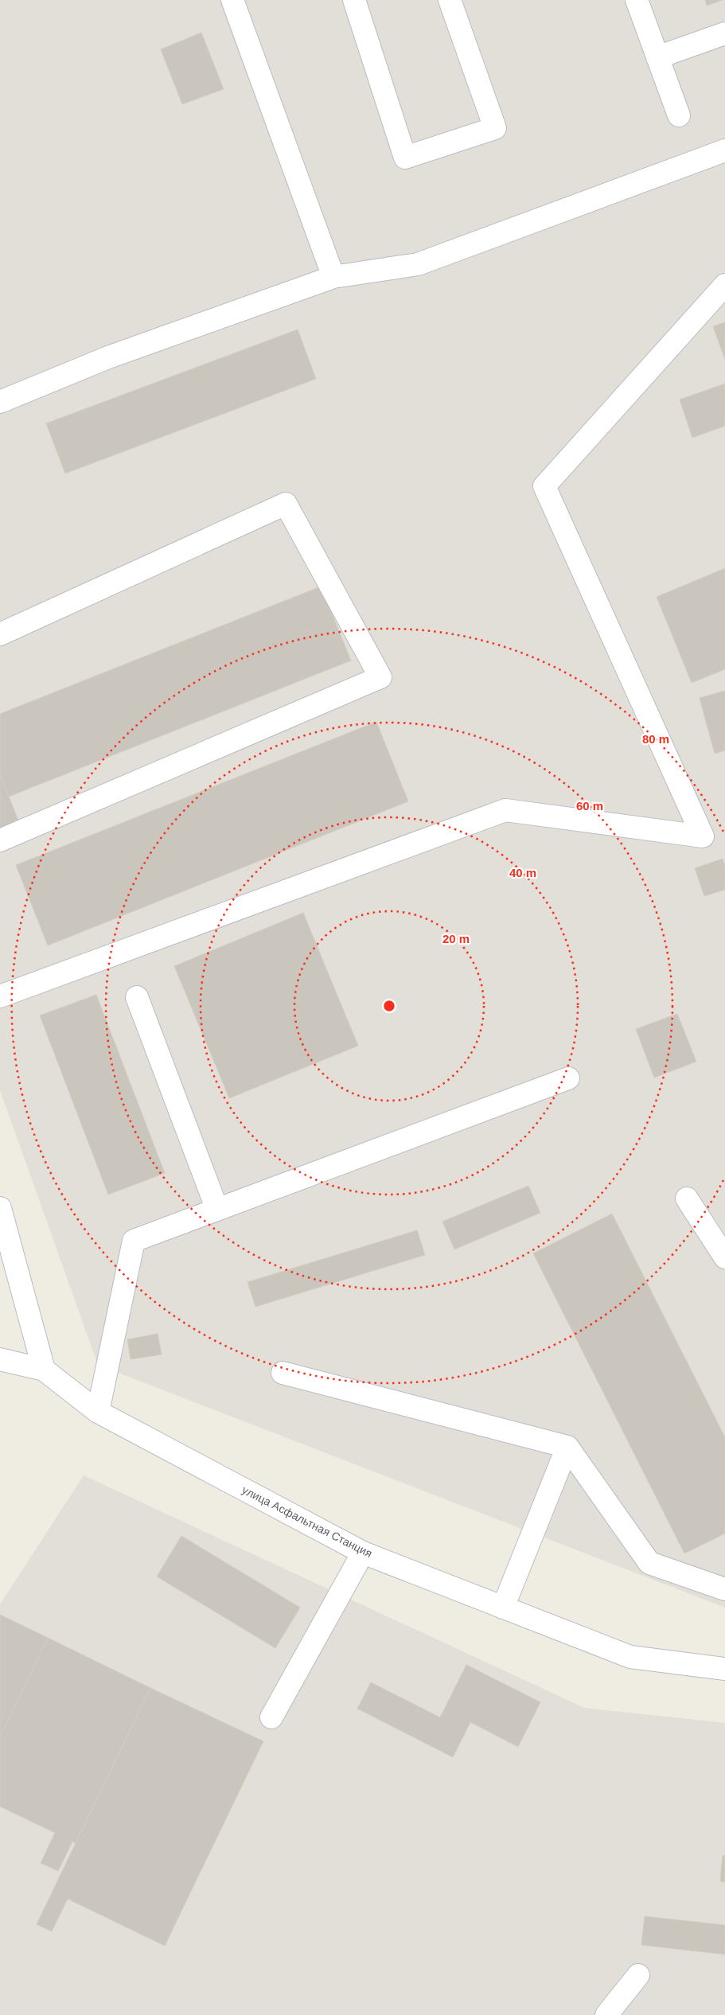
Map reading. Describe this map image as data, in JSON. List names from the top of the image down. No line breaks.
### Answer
{"streets":{"street":["улица Асфальтная Станция"]},"rings":["80 m","60 m","40 m","20 m"]}
